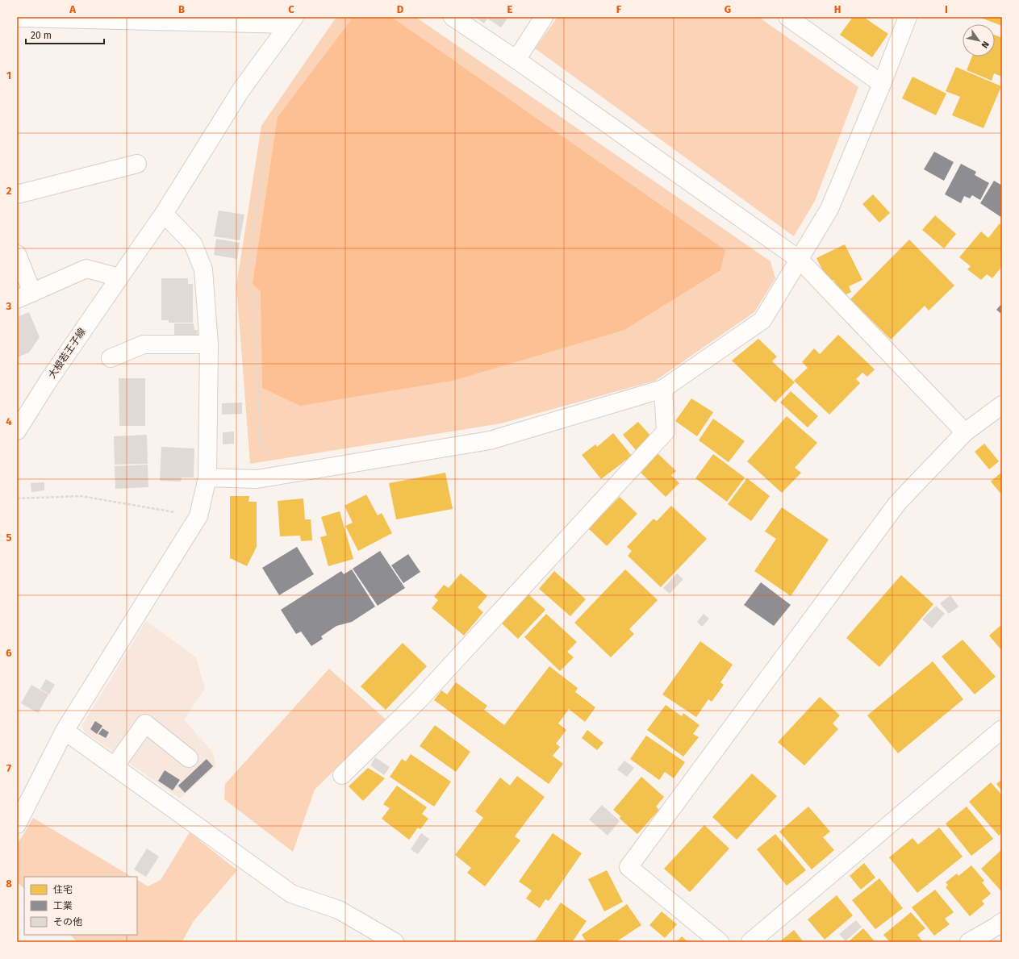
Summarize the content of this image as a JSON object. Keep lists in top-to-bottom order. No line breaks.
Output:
{"streets":{"street":["大根若王子線"]},"legend":["住宅","工業","その他"],"scale_bar":"20 m","north":"bottom right","grid":{"columns":["A","B","C","D","E","F","G","H","I"],"rows":["1","2","3","4","5","6","7","8"]}}
